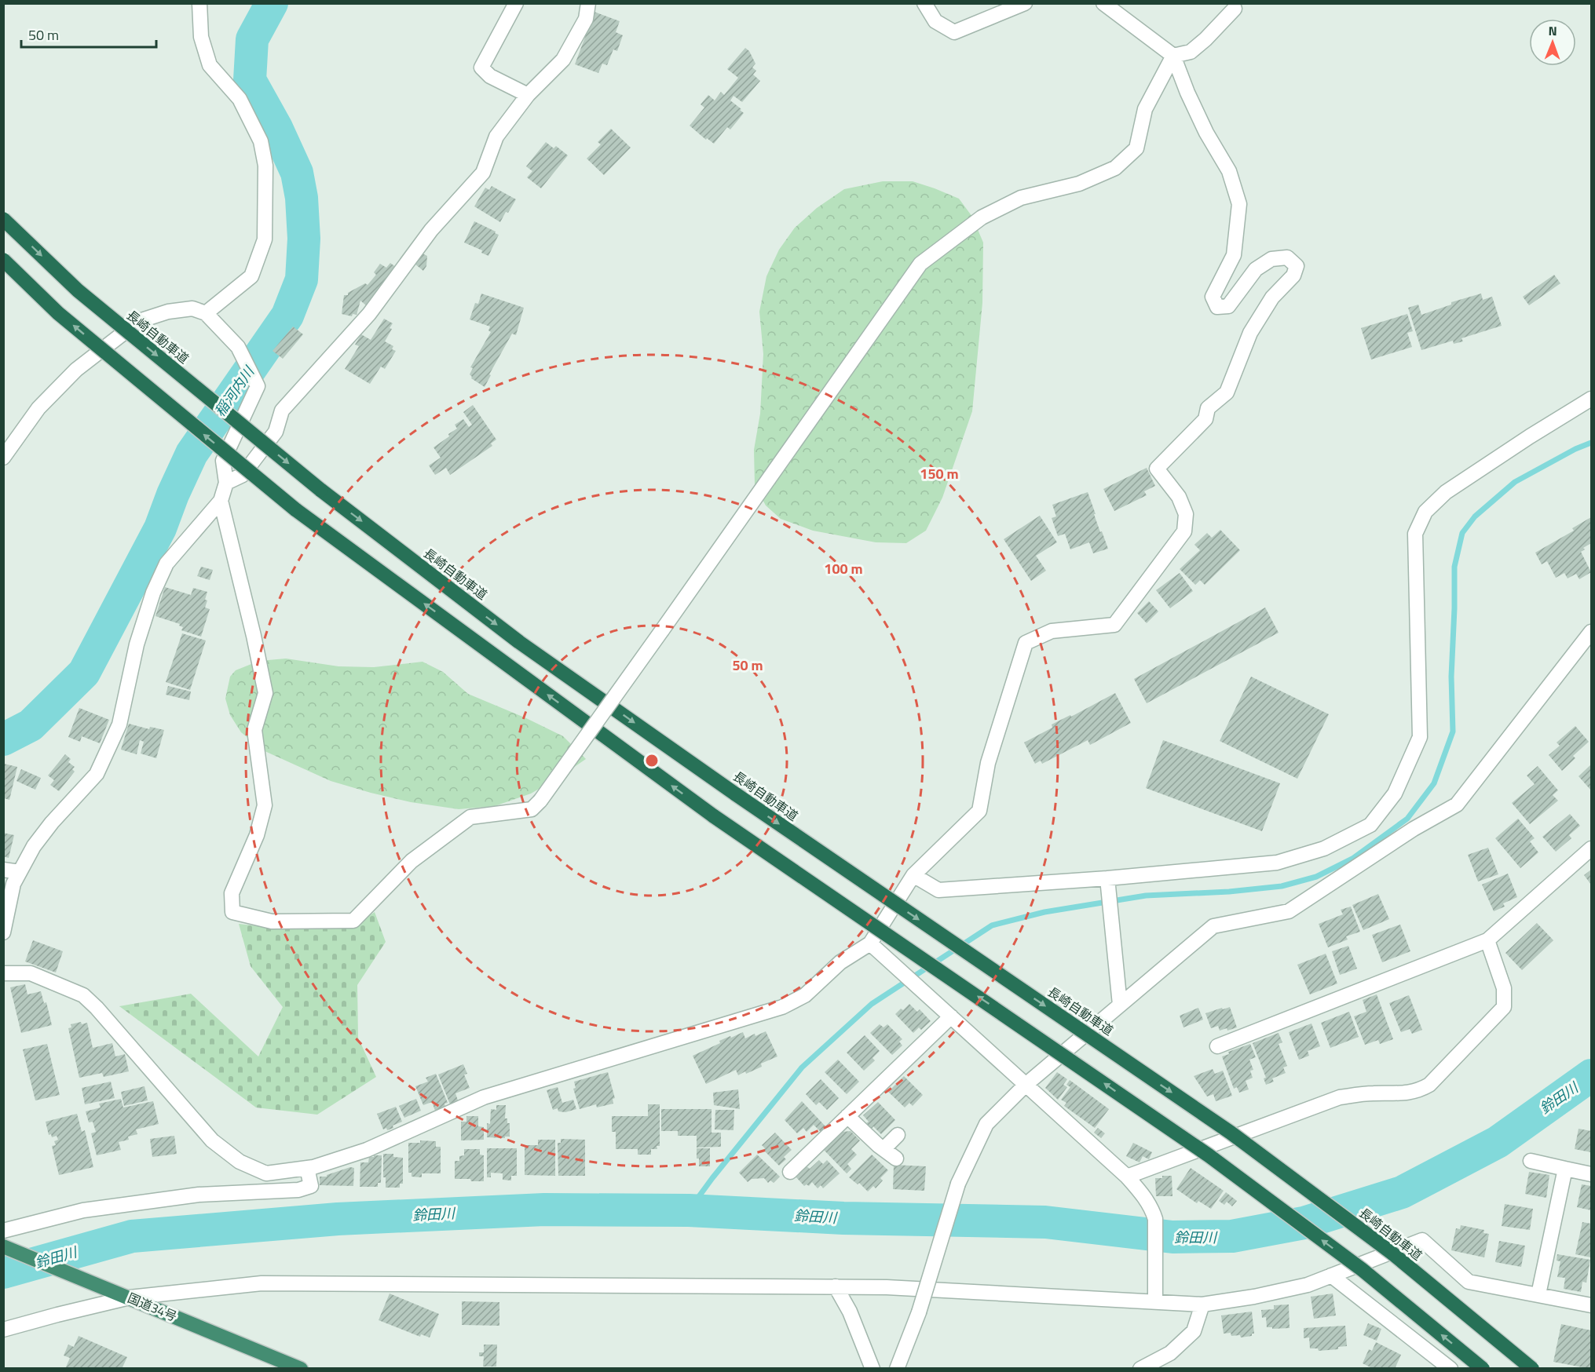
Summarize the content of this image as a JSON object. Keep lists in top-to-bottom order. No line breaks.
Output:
{"streets":{"highway":["長崎自動車道","国道34号"]},"water":["稲河内川","鈴田川"],"scale_bar":"50 m","north":"top","rings":["150 m","100 m","50 m"]}
